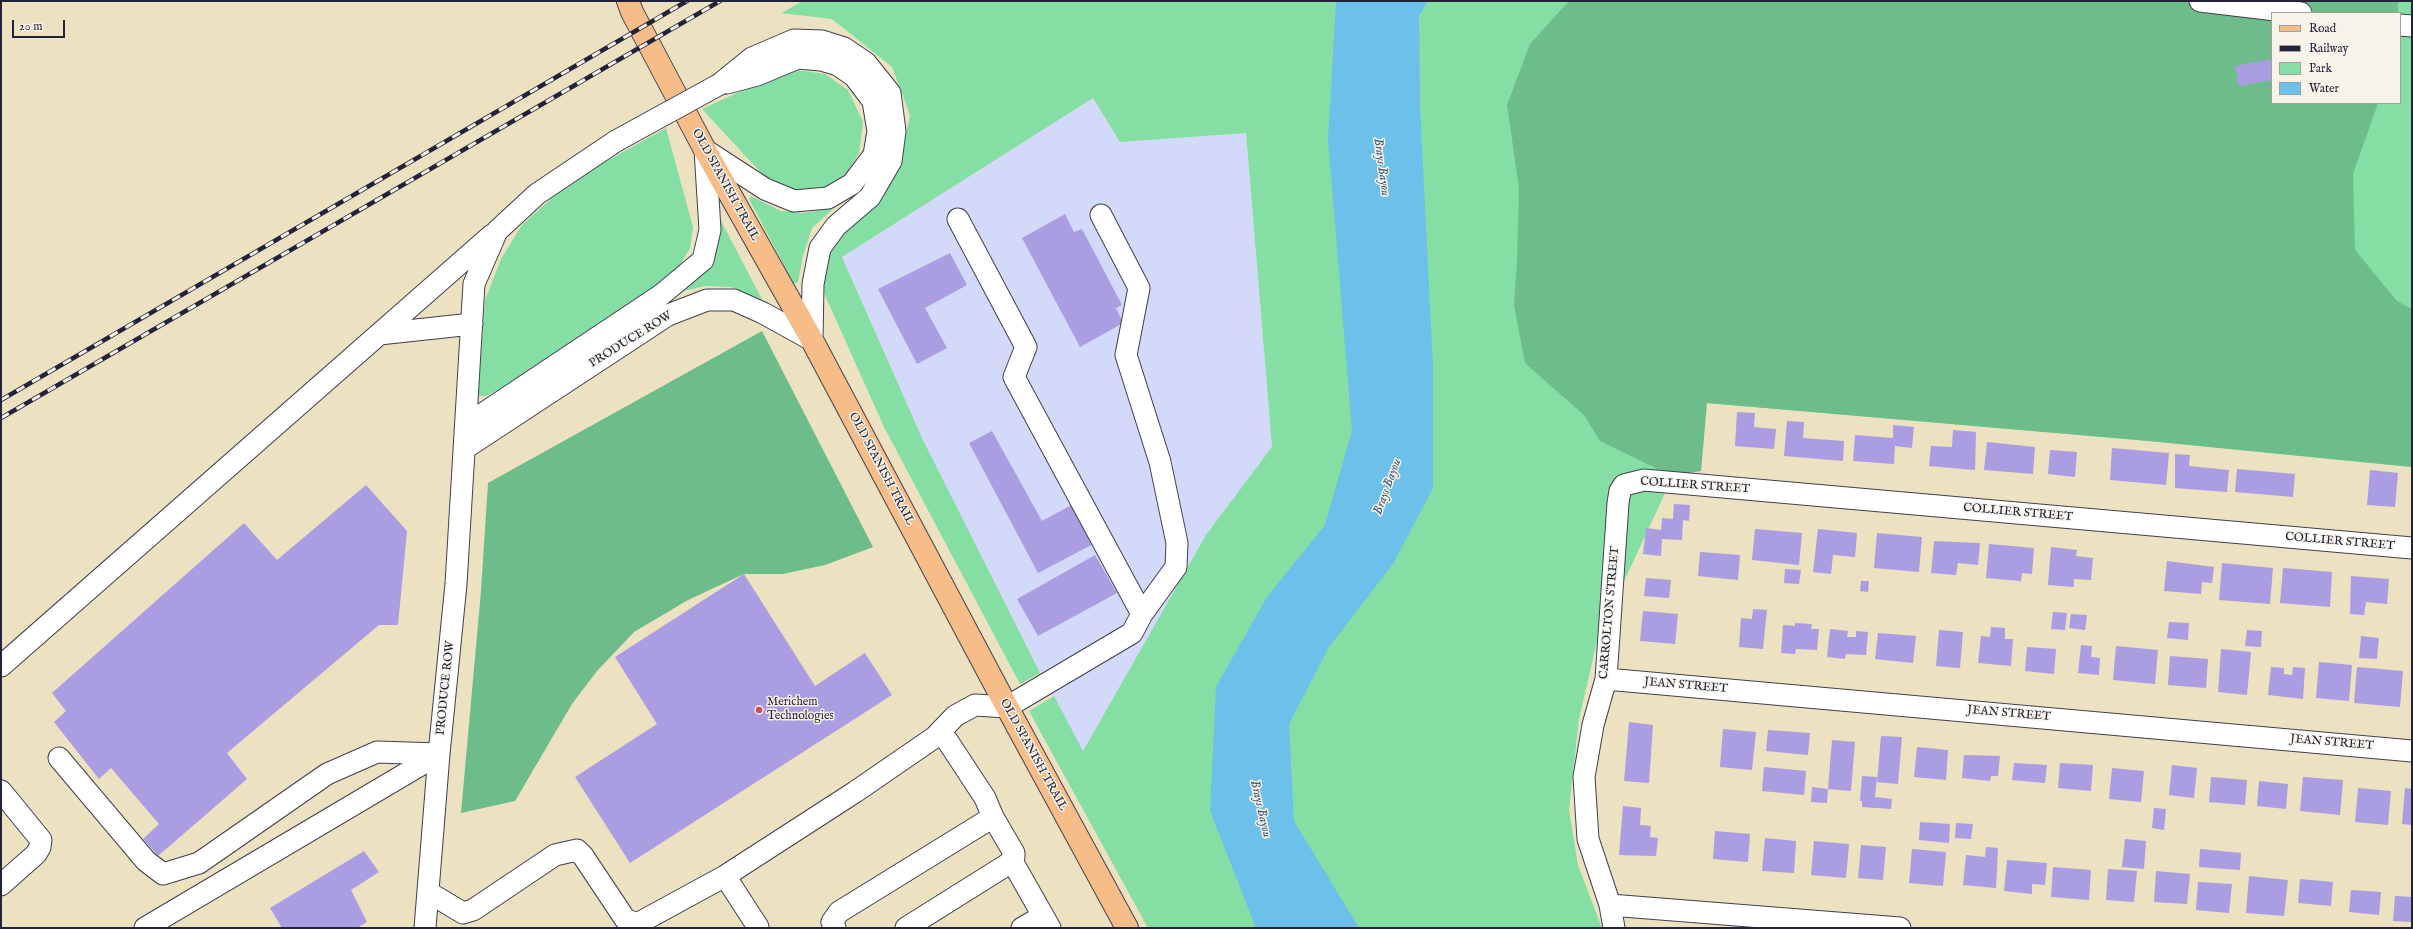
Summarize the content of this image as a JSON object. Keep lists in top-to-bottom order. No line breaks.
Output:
{"streets":{"main road":["OLD SPANISH TRAIL"],"street":["PRODUCE ROW","COLLIER STREET","CARROLTON STREET","JEAN STREET"]},"crossings":[["OLD SPANISH TRAIL","PRODUCE ROW"],["COLLIER STREET","CARROLTON STREET"],["CARROLTON STREET","JEAN STREET"]],"water":["Brays Bayou"],"places":["Merichem Technologies"],"legend":["Road","Railway","Park","Water"],"scale_bar":"20 m"}
